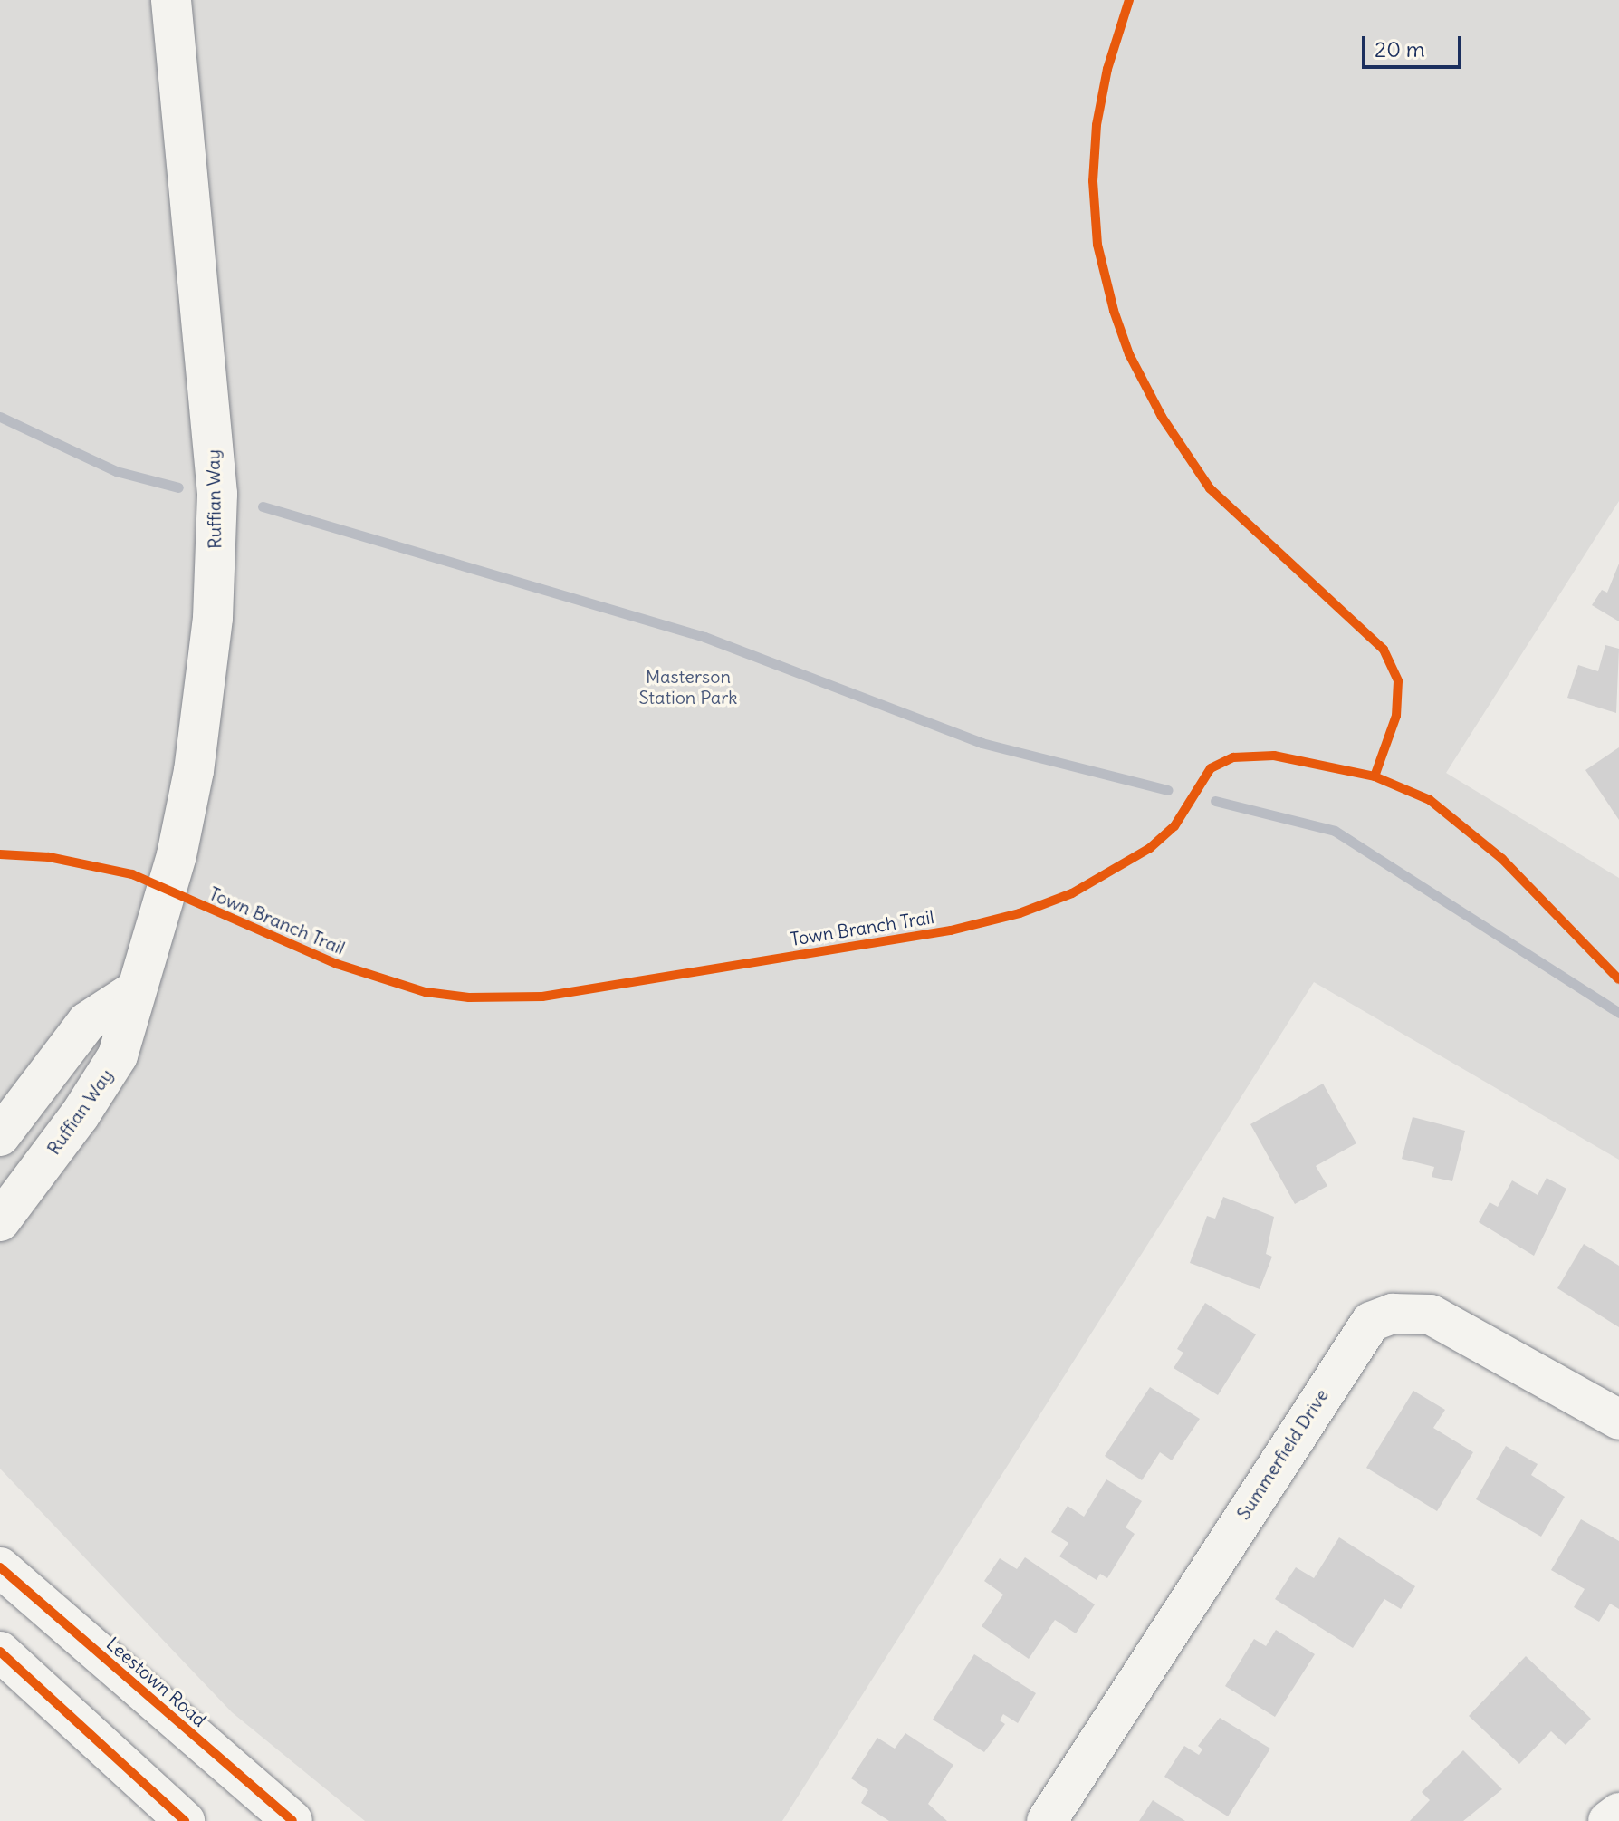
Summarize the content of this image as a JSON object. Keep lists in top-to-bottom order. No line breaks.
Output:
{"streets":{"street":["Ruffian Way","Summerfield Drive","Leestown Road"],"cycle path":["Town Branch Trail"]},"parks":["Masterson Station Park"],"scale_bar":"20 m"}
